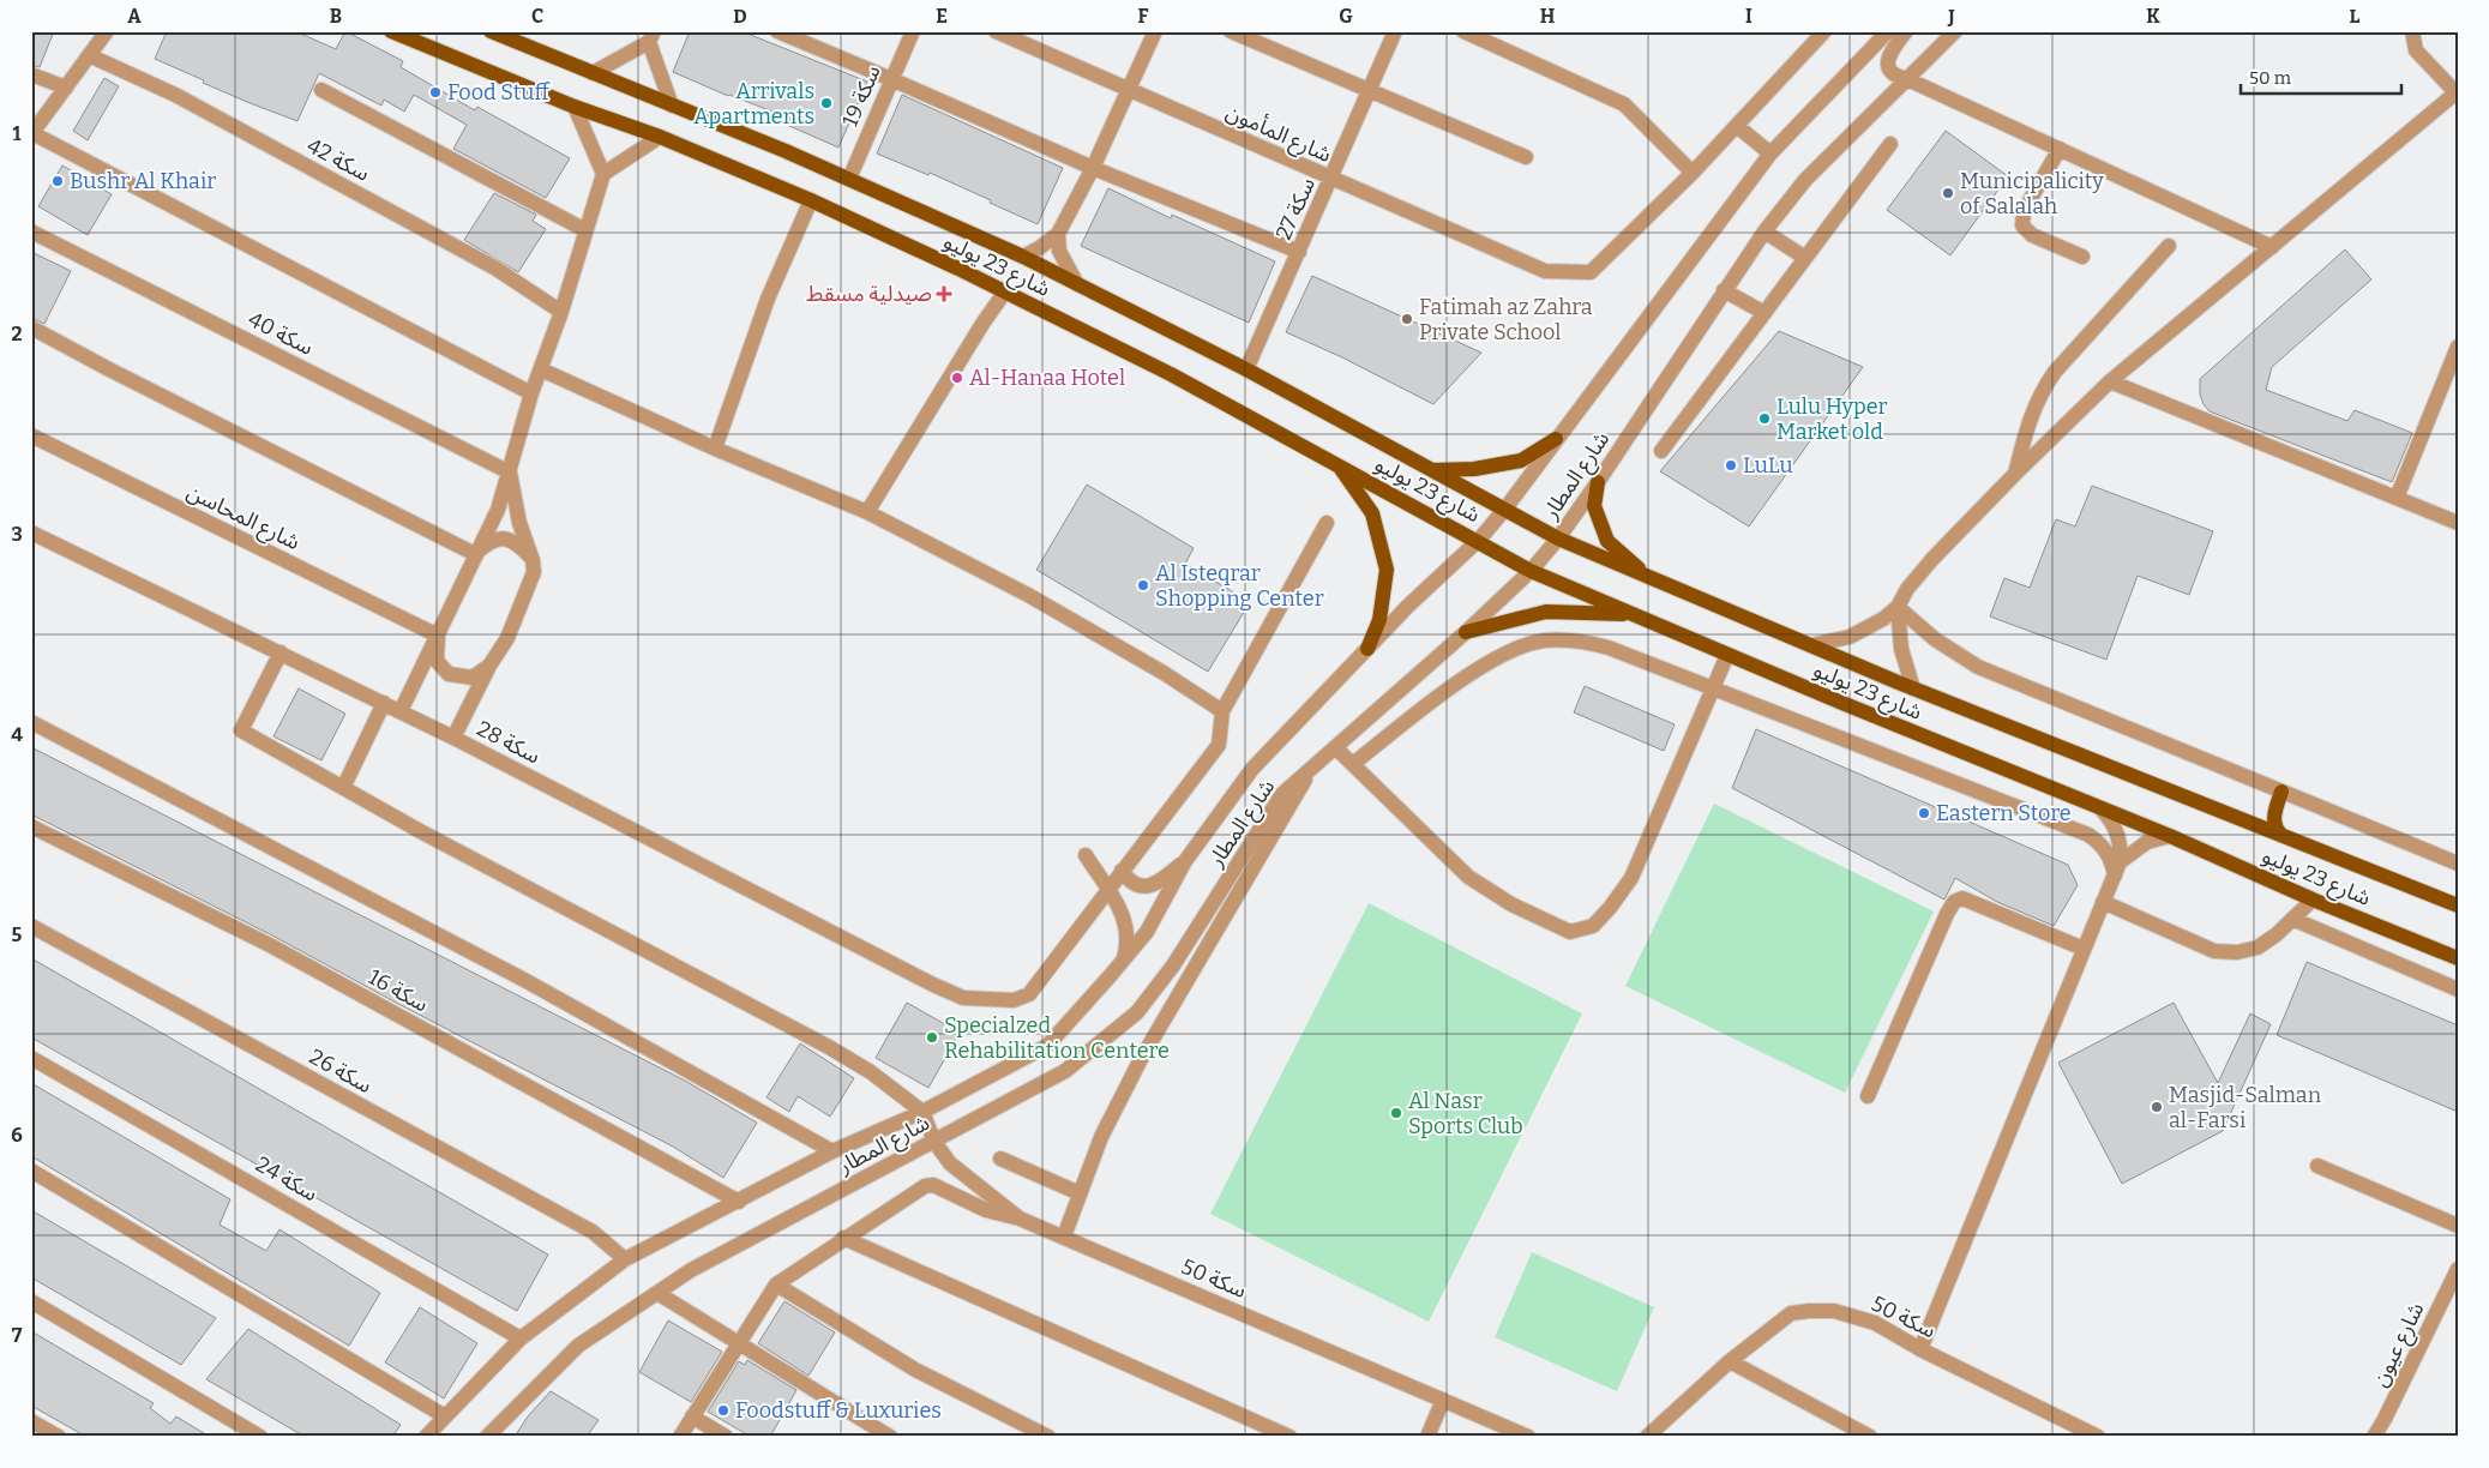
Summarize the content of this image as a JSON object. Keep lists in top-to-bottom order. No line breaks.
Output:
{"streets":{"main road":["شارع 23 يوليو"],"street":["سكة 19","شارع المأمون","سكة 42","سكة 27","سكة 40","شارع المطار","شارع المحاسن","سكة 28","سكة 16","سكة 26","سكة 24","سكة 50","شارع عيون"]},"crossings":[["سكة 19","شارع 23 يوليو"],["شارع المأمون","سكة 27"],["سكة 27","شارع 23 يوليو"],["شارع 23 يوليو","شارع المطار"],["شارع المطار","سكة 16"],["شارع المطار","سكة 26"],["شارع المطار","سكة 24"],["شارع المطار","سكة 50"]],"places":{"other":["Food Stuff","Arrivals Apartments","Bushr Al Khair","Municipalicity of Salalah","Fatimah az Zahra Private School","Al-Hanaa Hotel","Lulu Hyper Market old","LuLu","Al Isteqrar Shopping Center","Eastern Store","Specialzed Rehabilitation Centere","Masjid-Salman al-Farsi","Al Nasr Sports Club","Foodstuff & Luxuries"],"health":["صيدلية مسقط"]},"scale_bar":"50 m","grid":{"columns":["A","B","C","D","E","F","G","H","I","J","K","L"],"rows":["1","2","3","4","5","6","7"]}}
